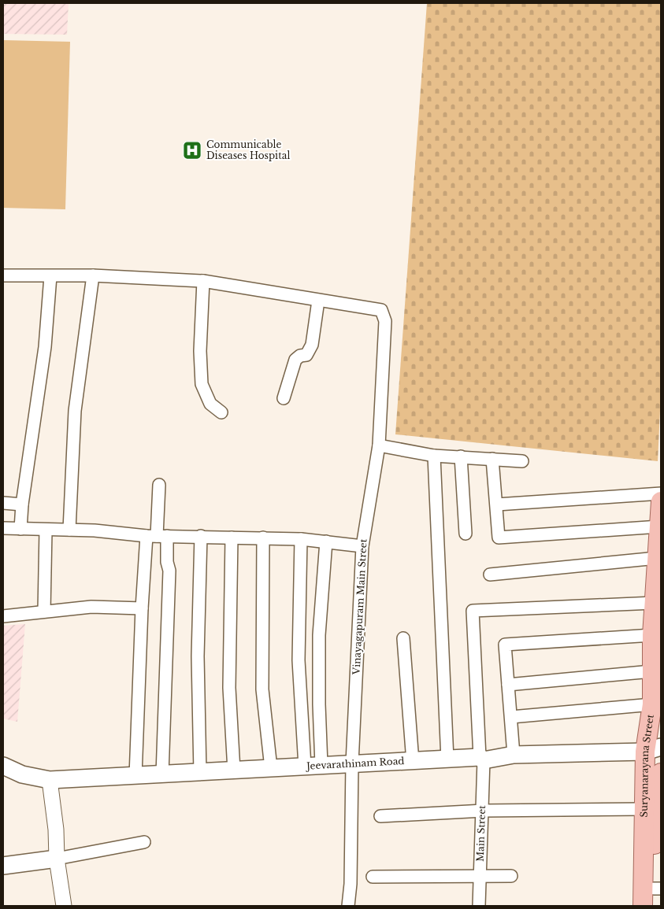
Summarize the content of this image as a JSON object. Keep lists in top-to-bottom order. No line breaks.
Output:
{"streets":{"main road":["Jeevarathinam Road","Suryanarayana Street"],"street":["Vinayagapuram Main Street","Main Street"]},"crossings":[["Vinayagapuram Main Street","Jeevarathinam Road"],["Jeevarathinam Road","Suryanarayana Street"],["Jeevarathinam Road","Main Street"],["Suryanarayana Street","Main Street"]],"places":{"hospital":["Communicable Diseases Hospital"]}}
